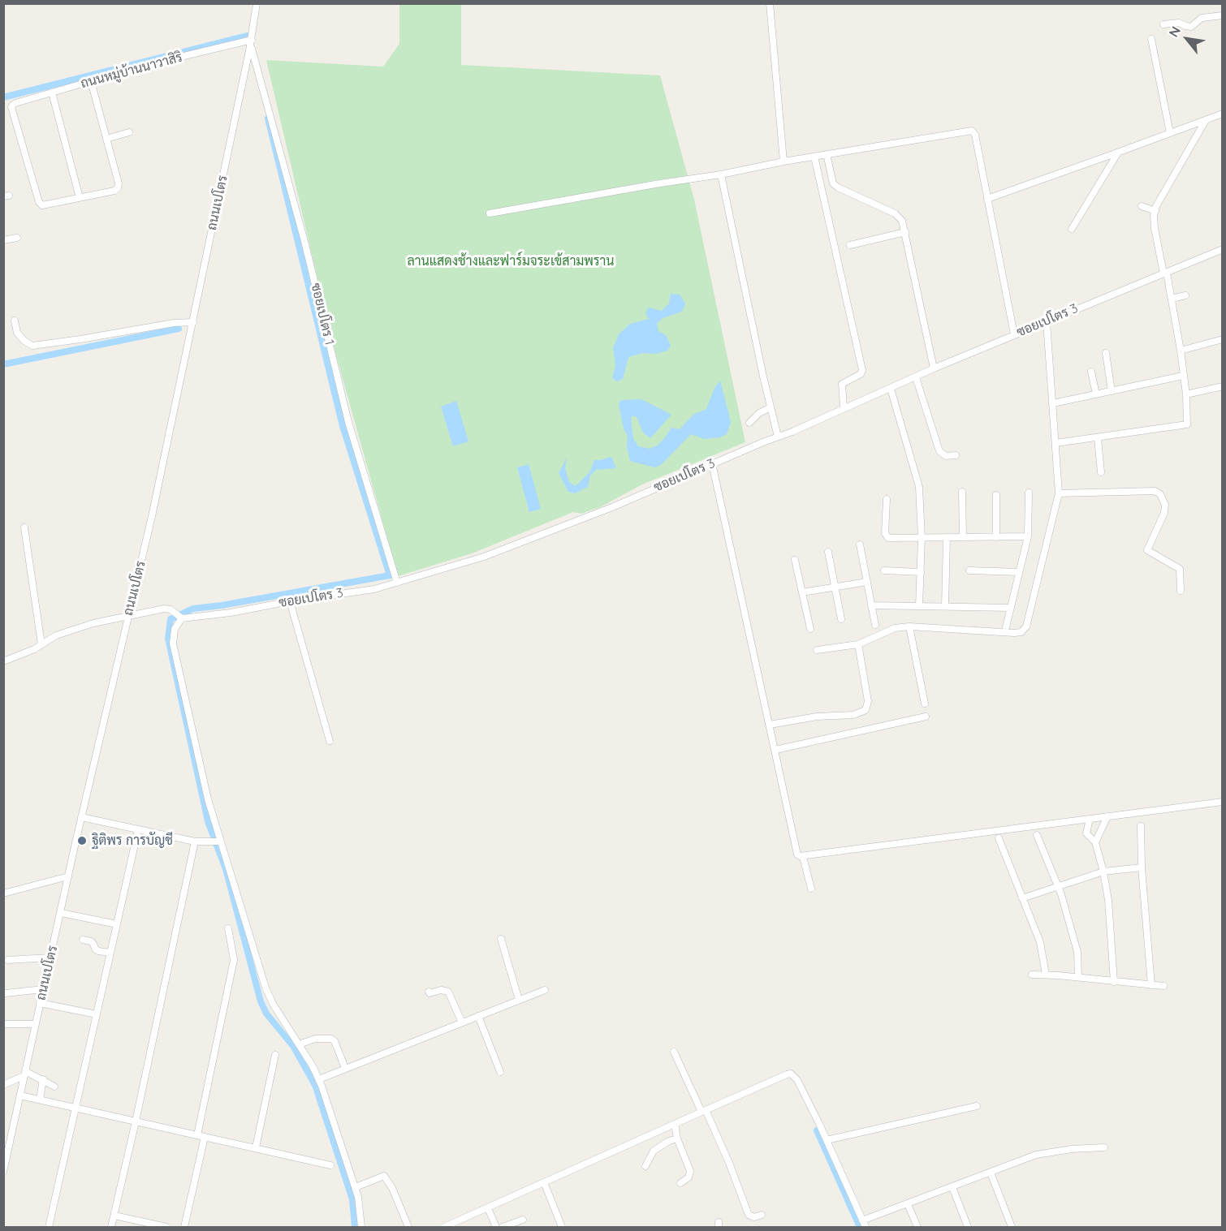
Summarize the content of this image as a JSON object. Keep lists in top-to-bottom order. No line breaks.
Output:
{"streets":{"street":["ถนนหมู่บ้านนาวาสิริ","ถนนเปโตร","ซอยเปโตร 1","ซอยเปโตร 3"]},"crossings":[["ถนนหมู่บ้านนาวาสิริ","ถนนเปโตร"],["ถนนหมู่บ้านนาวาสิริ","ซอยเปโตร 1"],["ถนนเปโตร","ซอยเปโตร 1"],["ซอยเปโตร 1","ซอยเปโตร 3"]],"parks":["ลานแสดงช้างและฟาร์มจระเข้สามพราน"],"places":["ฐิติพร การบัญชี"],"north":"top left"}
